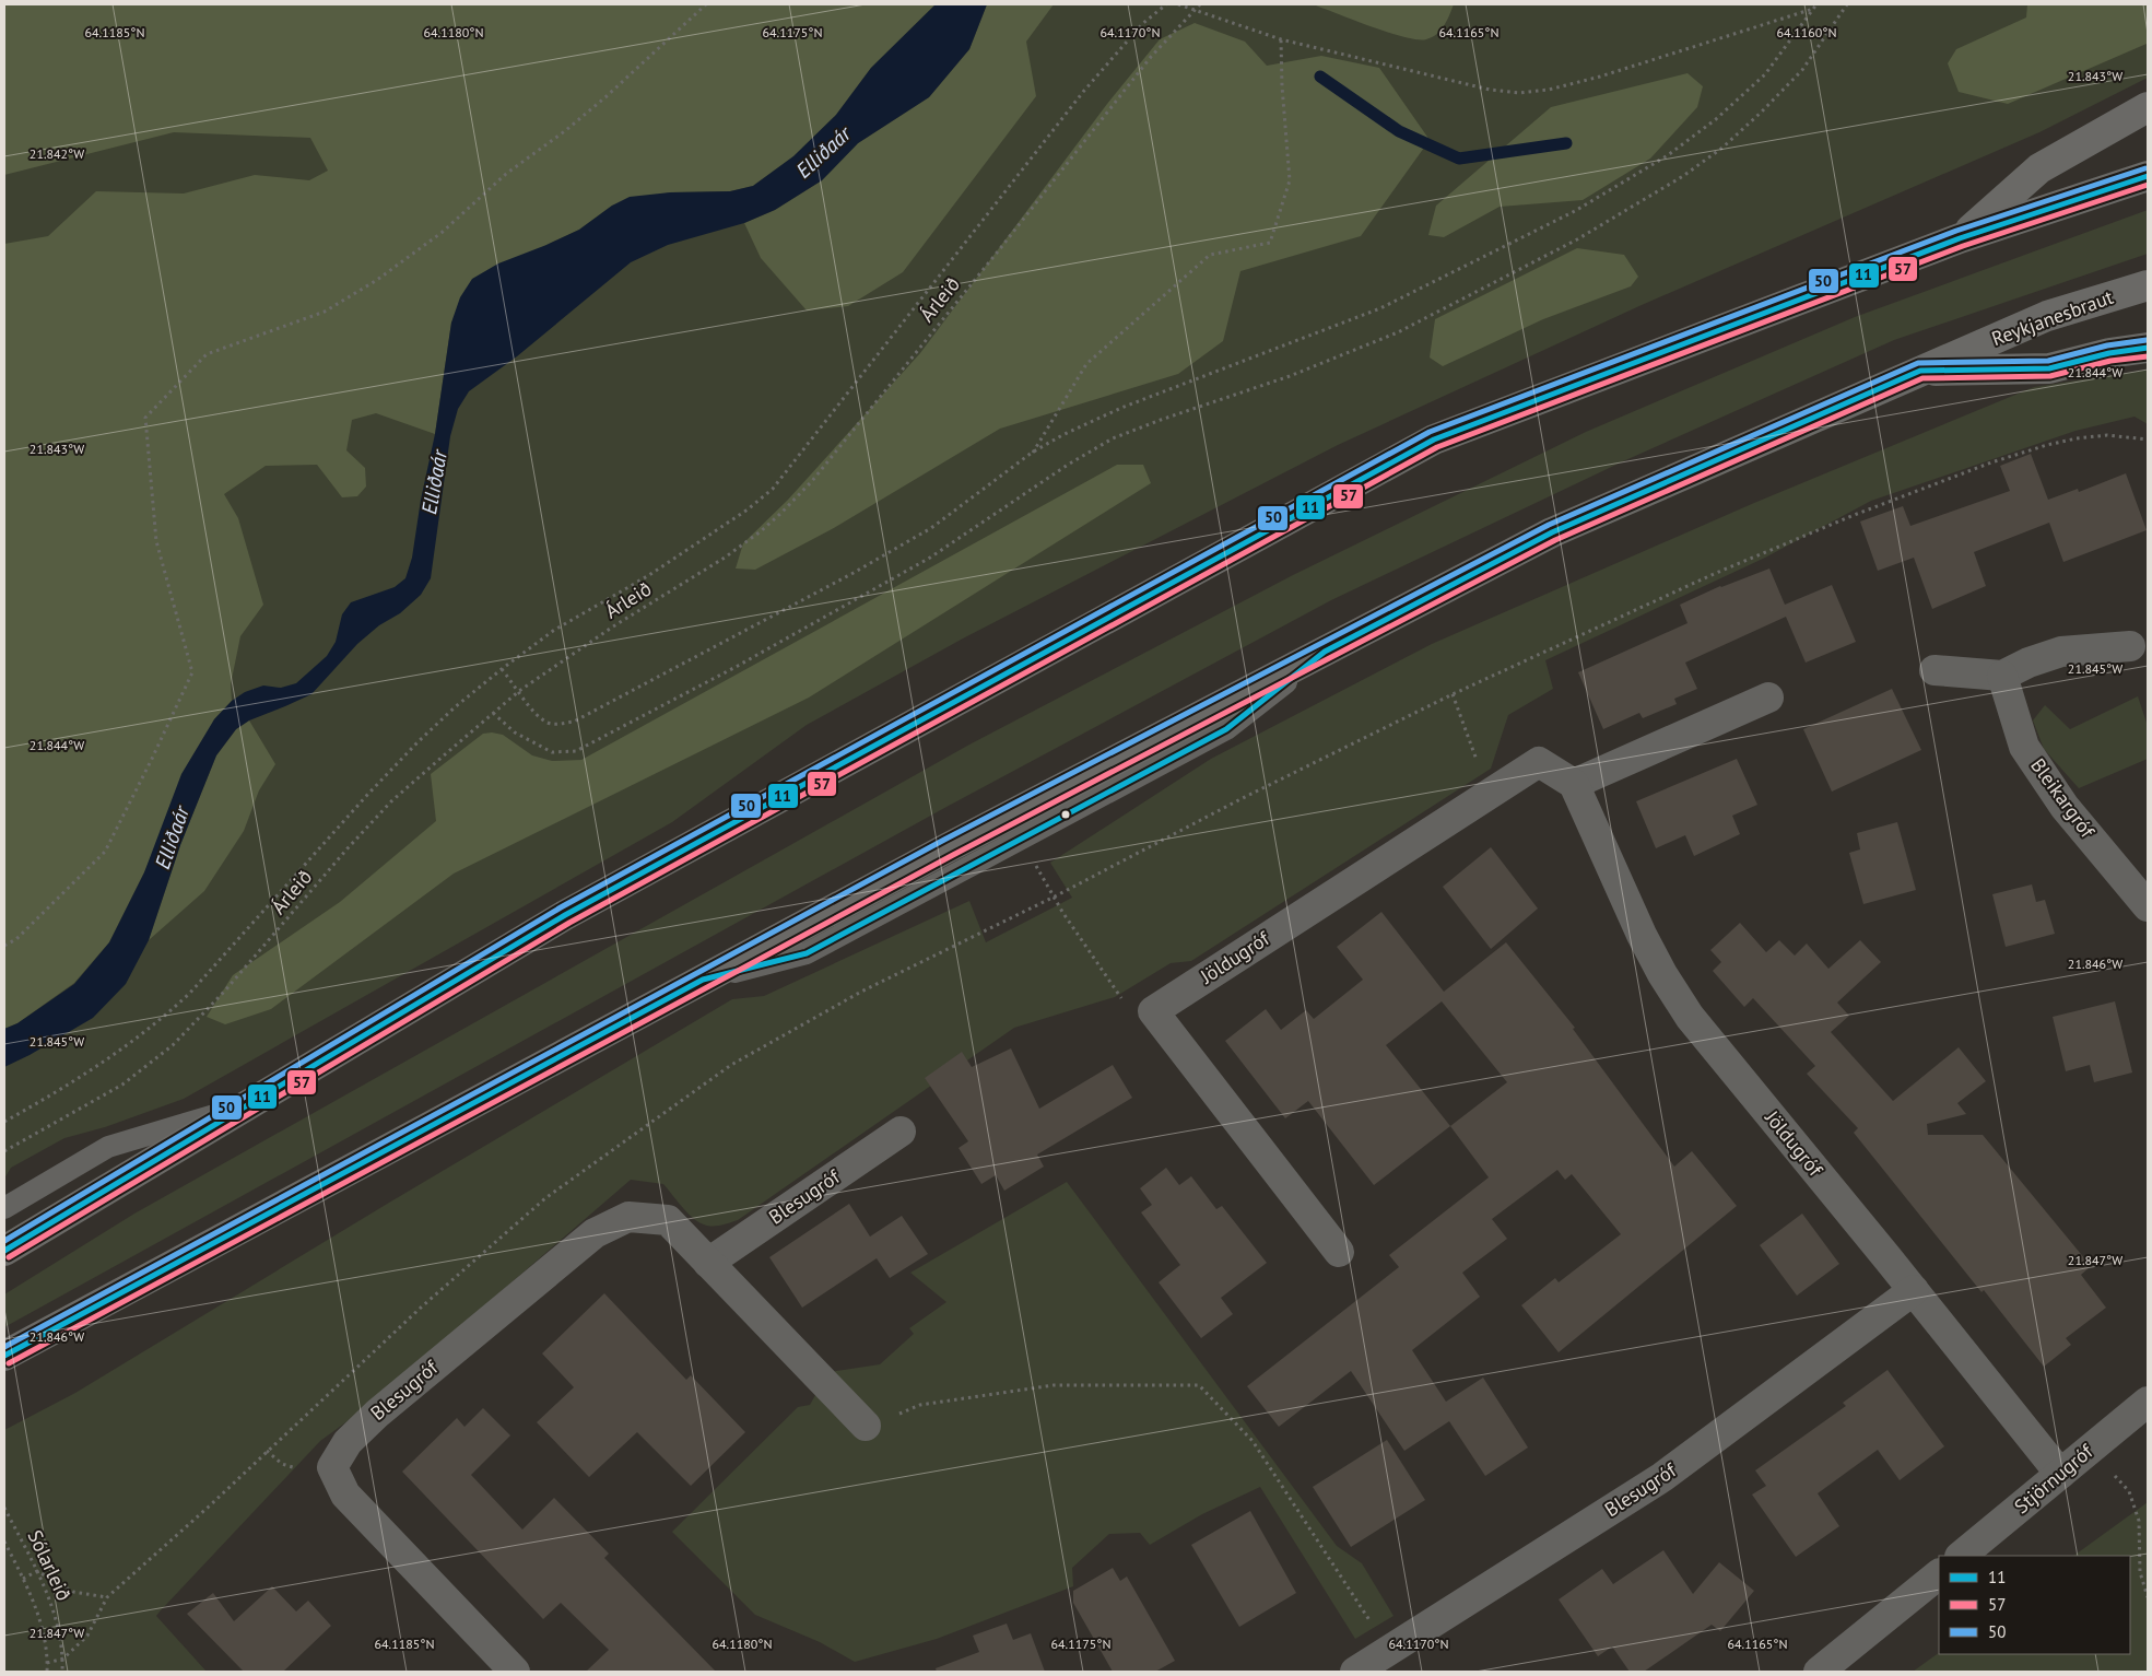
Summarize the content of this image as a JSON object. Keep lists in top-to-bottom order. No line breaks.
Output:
{"streets":{"highway":["Reykjanesbraut"],"street":["Bleikargróf","Jöldugróf","Blesugróf","Stjörnugróf"],"path":["Árleið","Sólarleið"]},"crossings":[["Jöldugróf","Blesugróf"],["Jöldugróf","Stjörnugróf"]],"water":["Elliðaár"],"lines":["transit line 50","transit line 11","transit line 57"],"legend":["11","57","50"],"coordinates":["64.1185°N","64.1180°N","64.1175°N","64.1170°N","64.1165°N","64.1160°N","21.843°W","21.842°W","21.844°W","21.845°W","21.846°W","21.847°W"]}
